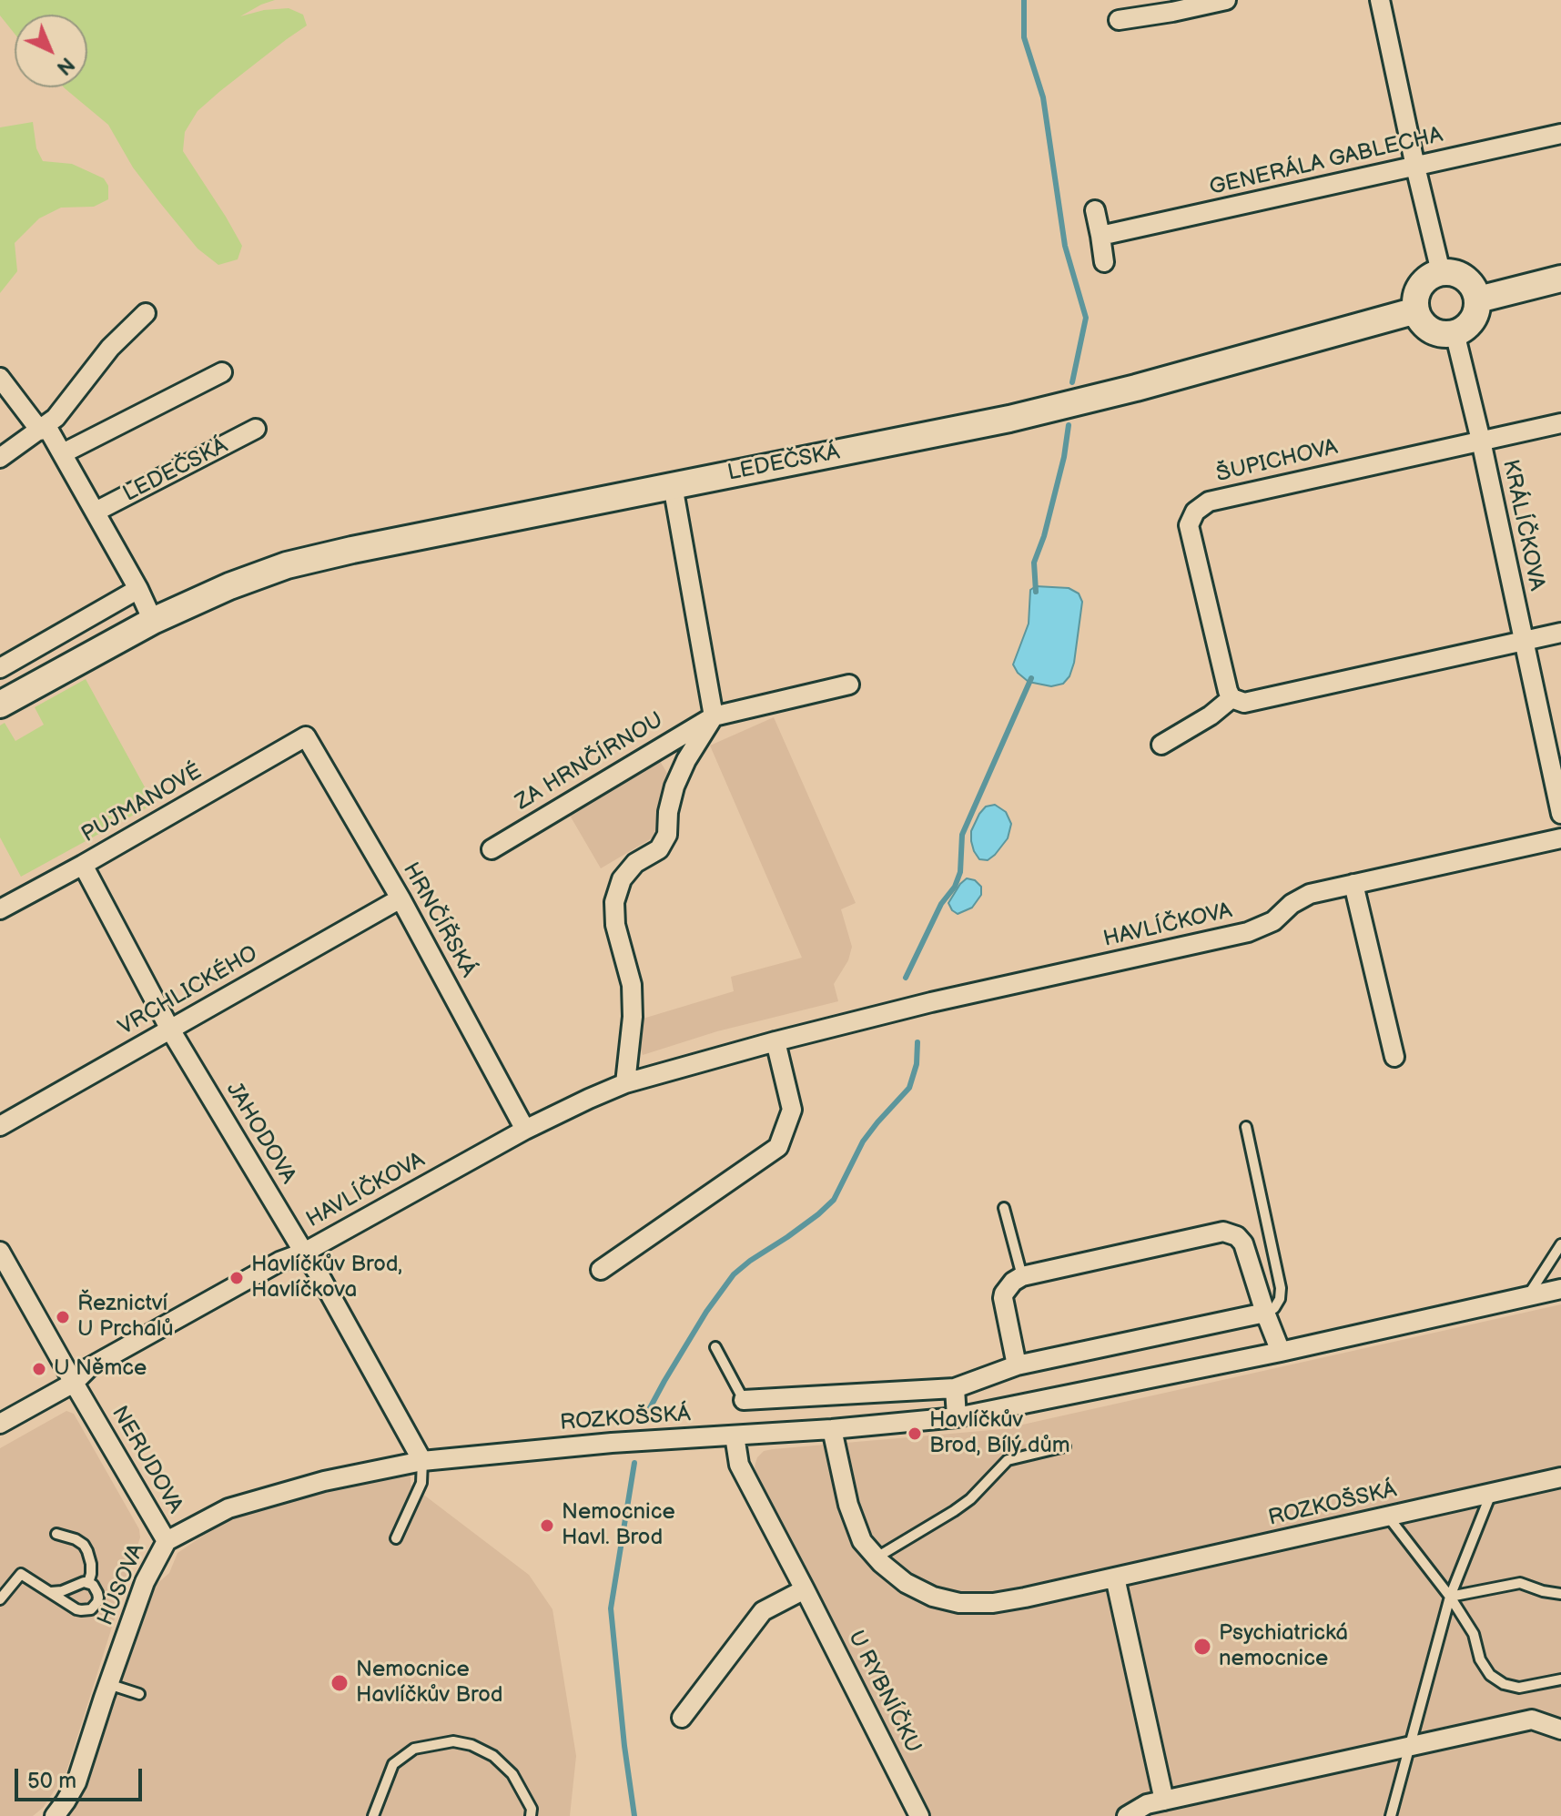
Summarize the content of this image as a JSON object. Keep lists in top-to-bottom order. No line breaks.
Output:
{"streets":{"main road":["LEDEČSKÁ"],"street":["GENERÁLA GABLECHA","ŠUPICHOVA","KRÁLÍČKOVA","ZA HRNČÍRNOU","PUJMANOVÉ","HRNČÍŘSKÁ","HAVLÍČKOVA","VRCHLICKÉHO","JAHODOVA","ROZKOŠSKÁ","NERUDOVA","HUSOVA","U RYBNÍČKU"]},"crossings":[["ŠUPICHOVA","KRÁLÍČKOVA"],["LEDEČSKÁ","KRÁLÍČKOVA"],["PUJMANOVÉ","HRNČÍŘSKÁ"],["PUJMANOVÉ","JAHODOVA"],["HRNČÍŘSKÁ","HAVLÍČKOVA"],["HRNČÍŘSKÁ","VRCHLICKÉHO"],["HAVLÍČKOVA","JAHODOVA"],["HAVLÍČKOVA","NERUDOVA"],["VRCHLICKÉHO","JAHODOVA"],["JAHODOVA","ROZKOŠSKÁ"],["JAHODOVA","HUSOVA"],["ROZKOŠSKÁ","HUSOVA"],["ROZKOŠSKÁ","U RYBNÍČKU"],["NERUDOVA","HUSOVA"]],"places":["Havlíčkův Brod, Havlíčkova","Řeznictví U Prchalů","U Němce","Havlíčkův Brod, Bílý dům","Nemocnice Havl. Brod","Psychiatrická nemocnice","Nemocnice Havlíčkův Brod"],"scale_bar":"50 m","north":"bottom right"}
